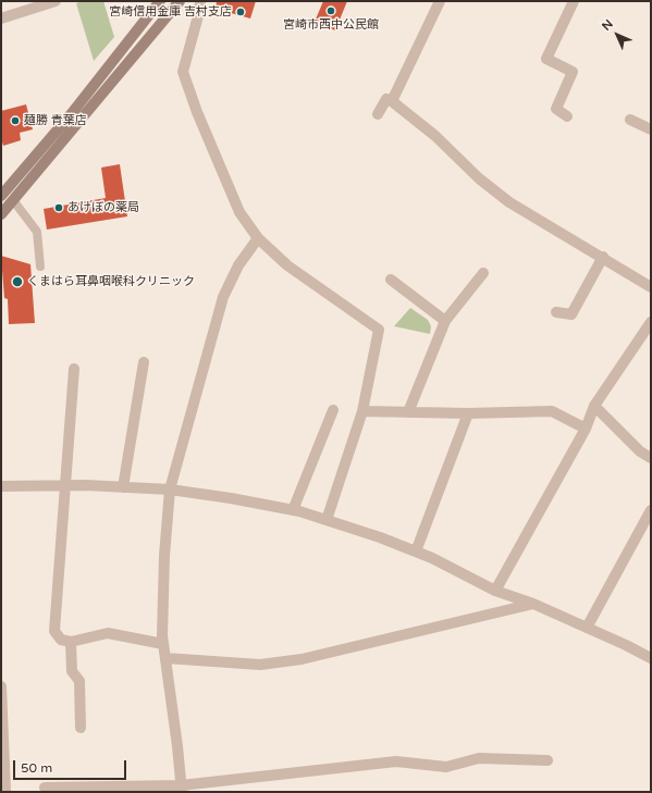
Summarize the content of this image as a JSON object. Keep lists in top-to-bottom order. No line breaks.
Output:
{"places":["宮崎市西中公民館","宮崎信用金庫 吉村支店","麺勝 青葉店","あけぼの薬局","くまはら耳鼻咽喉科クリニック"],"scale_bar":"50 m","north":"top left"}
